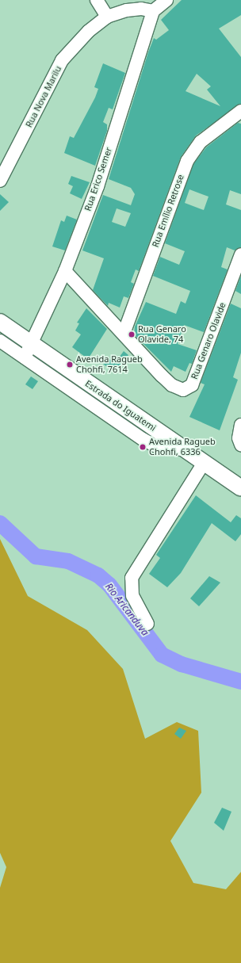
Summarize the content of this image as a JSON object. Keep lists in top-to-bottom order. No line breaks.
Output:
{"streets":{"main road":["Estrada do Iguatemi"],"street":["Rua Nova Marilu","Rua Erico Semer","Rua Emílio Retrose","Rua Genaro Olavide"]},"crossings":[["Rua Nova Marilu","Rua Erico Semer"],["Rua Erico Semer","Rua Genaro Olavide"],["Rua Erico Semer","Estrada do Iguatemi"],["Rua Emílio Retrose","Rua Genaro Olavide"]],"water":["Rio Aricanduva"],"places":["Rua Genaro Olavide, 74","Avenida Ragueb Chohfi, 7614","Avenida Ragueb Chohfi, 6336"]}
